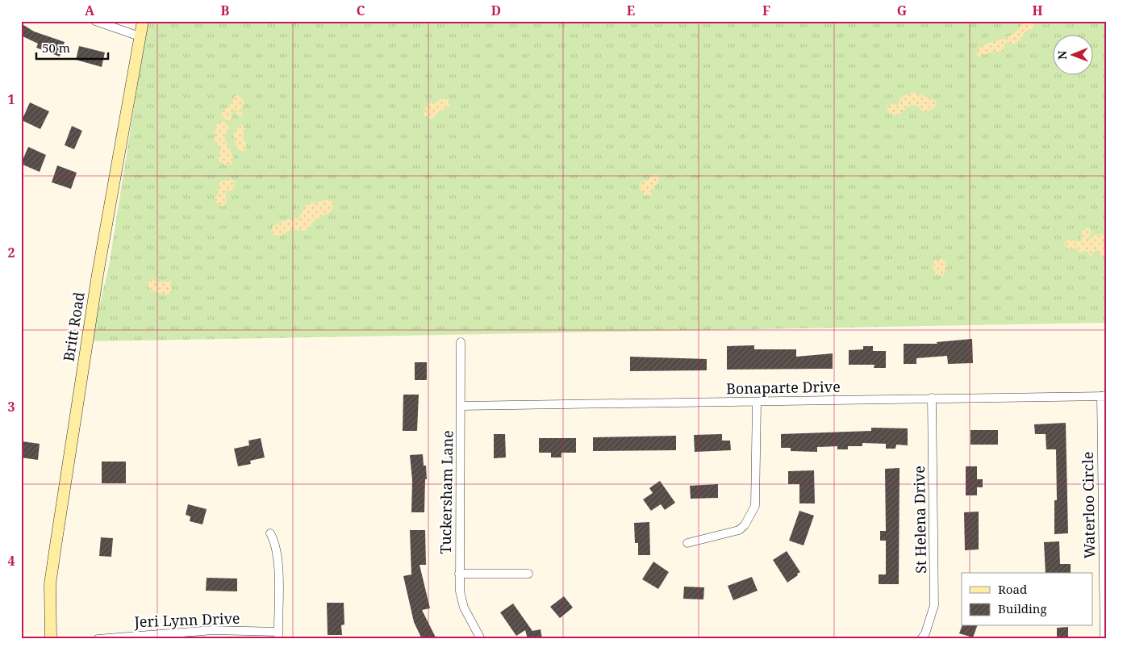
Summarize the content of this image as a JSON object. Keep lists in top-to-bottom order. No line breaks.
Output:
{"streets":{"street":["Britt Road","Bonaparte Drive","Tuckersham Lane","Waterloo Circle","St Helena Drive","Jeri Lynn Drive"]},"crossings":[["Bonaparte Drive","Tuckersham Lane"],["Bonaparte Drive","Waterloo Circle"],["Bonaparte Drive","St Helena Drive"]],"legend":["Road","Building"],"scale_bar":"50 m","north":"left","grid":{"columns":["A","B","C","D","E","F","G","H"],"rows":["1","2","3","4"]}}
